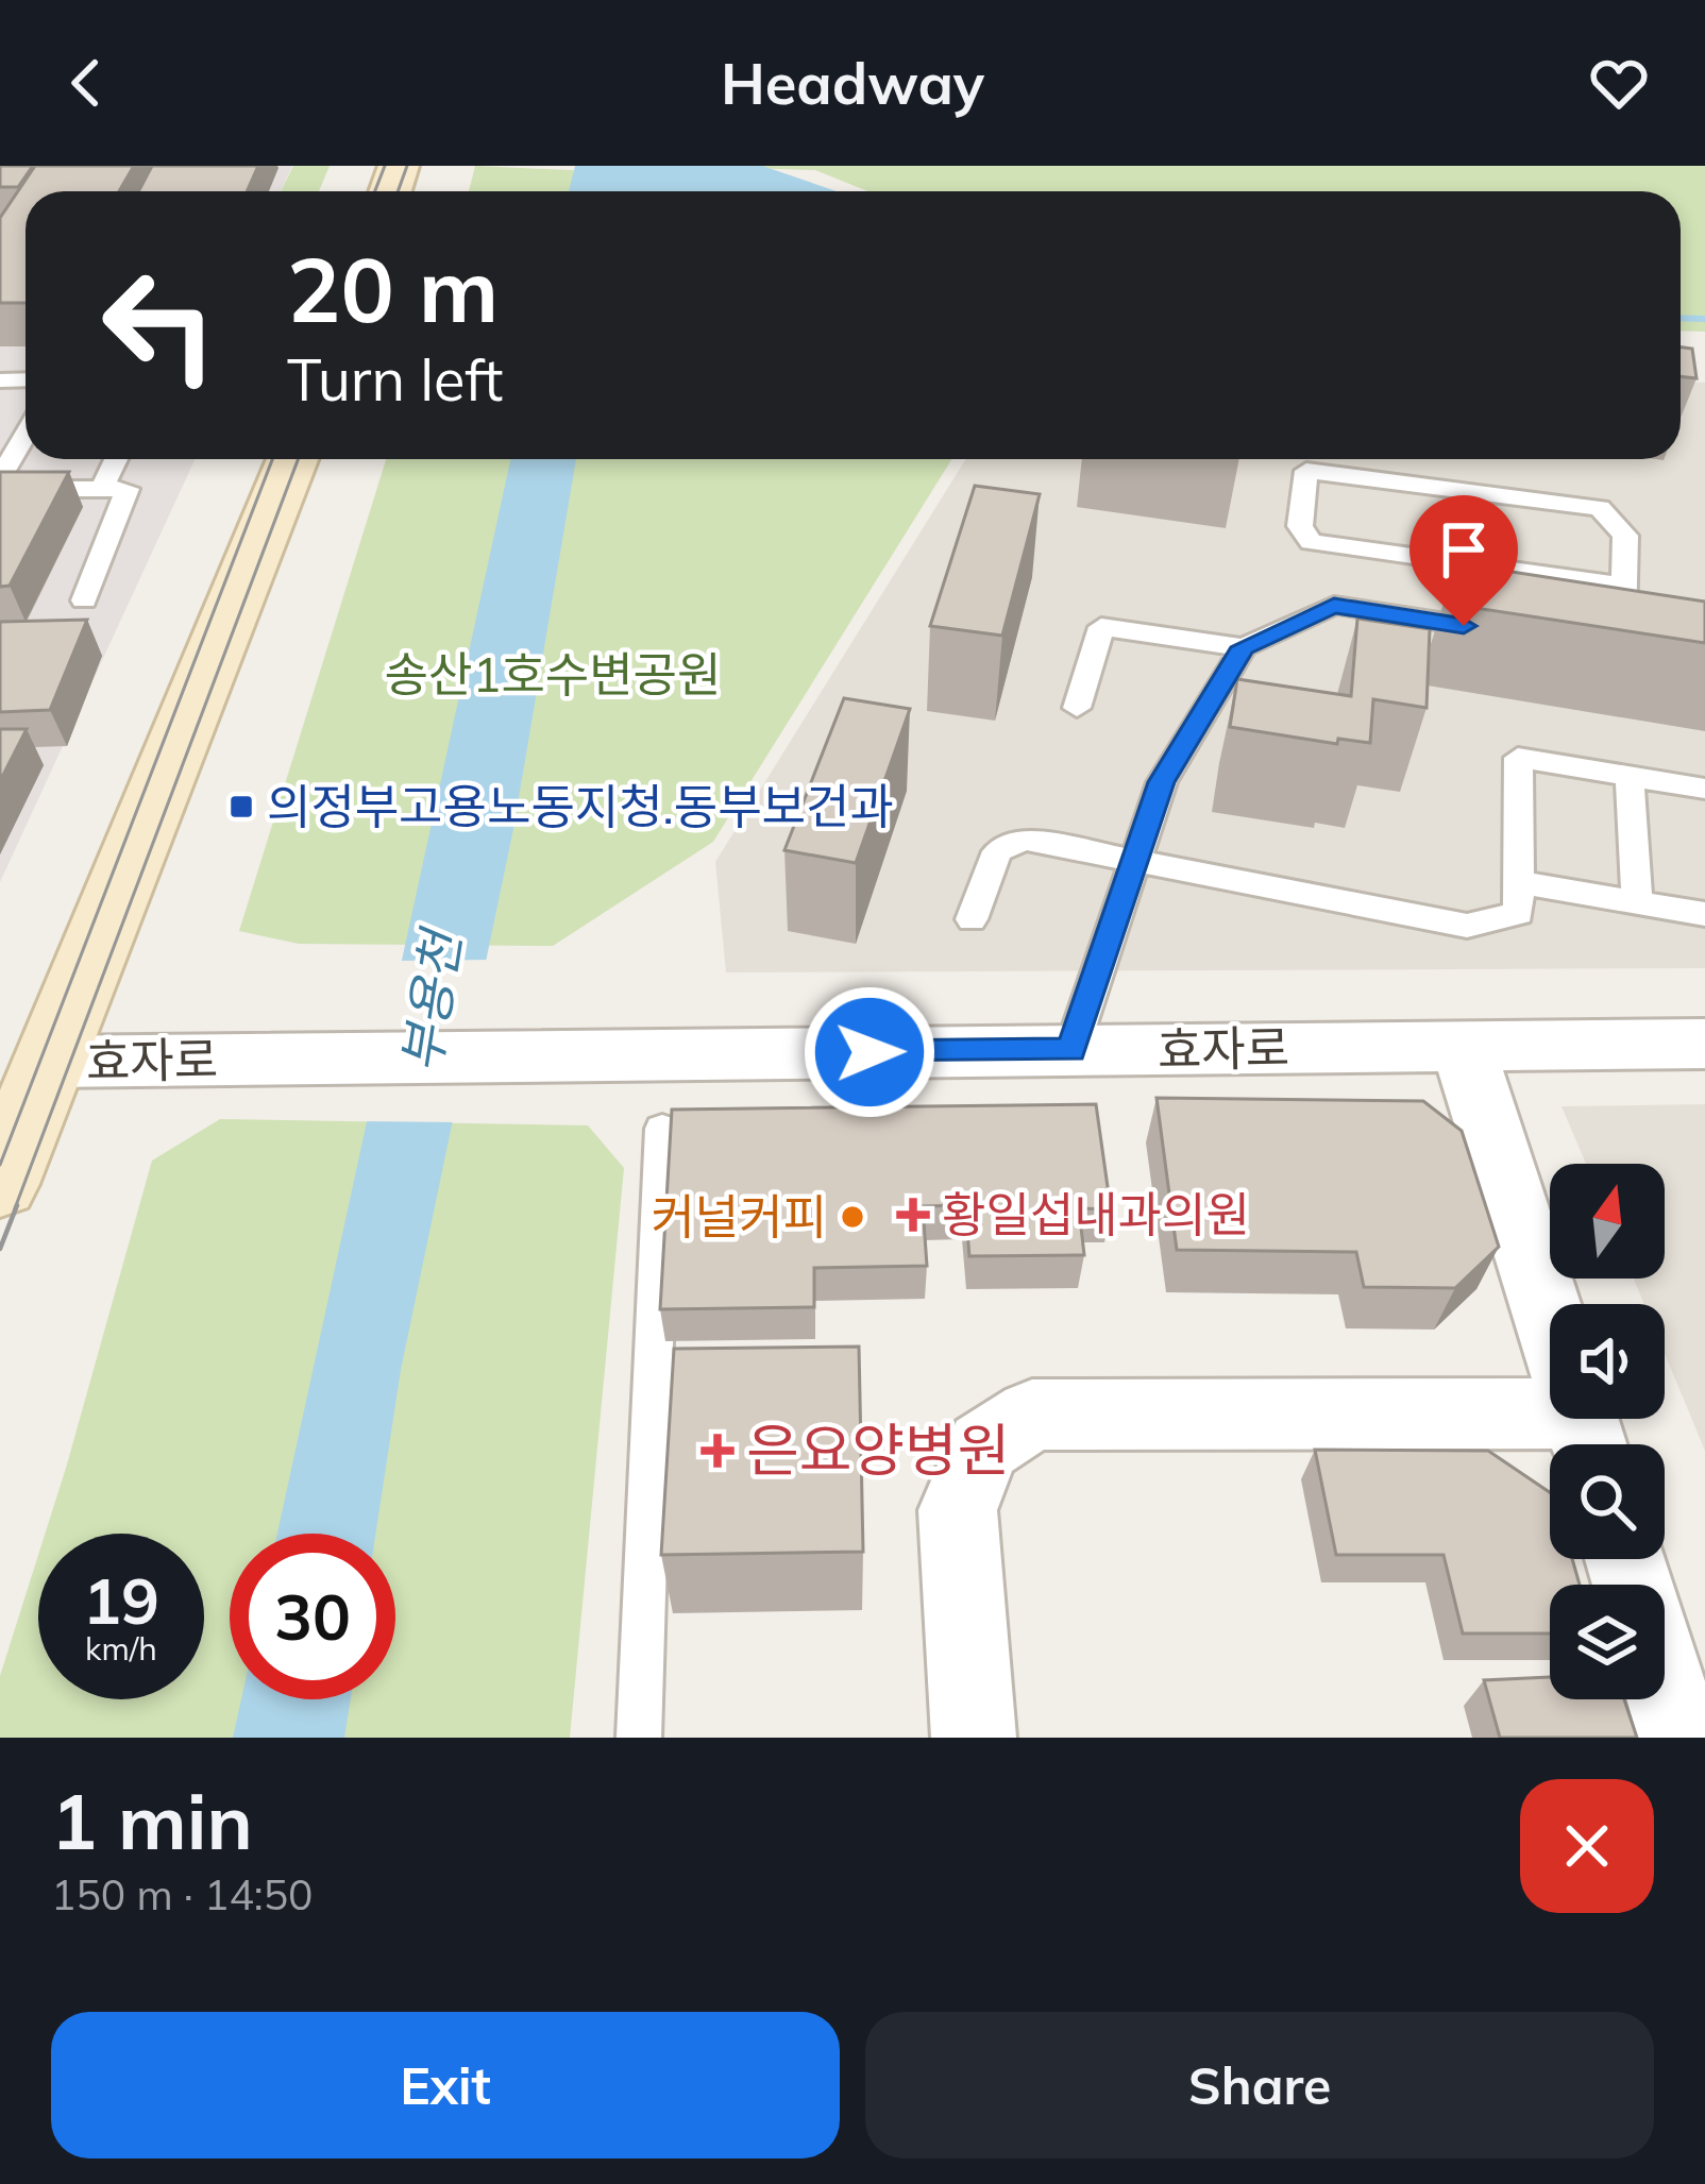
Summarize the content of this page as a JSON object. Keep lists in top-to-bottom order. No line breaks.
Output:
{"streets":{"street":["효자로"]},"water":["부용천"],"parks":["송산1호수변공원"],"places":{"transit":["의정부고용노동지청.동부보건과"],"health":["황일섭내과의원","은요양병원"],"other":["커널커피"]},"north":"top","page":{"header":"Headway","turn":["20 m","Turn left"],"speed":"19 km/h","limit":"30","heading":["1 min","150 m · 14:50"],"buttons":["Exit","Share"]}}
